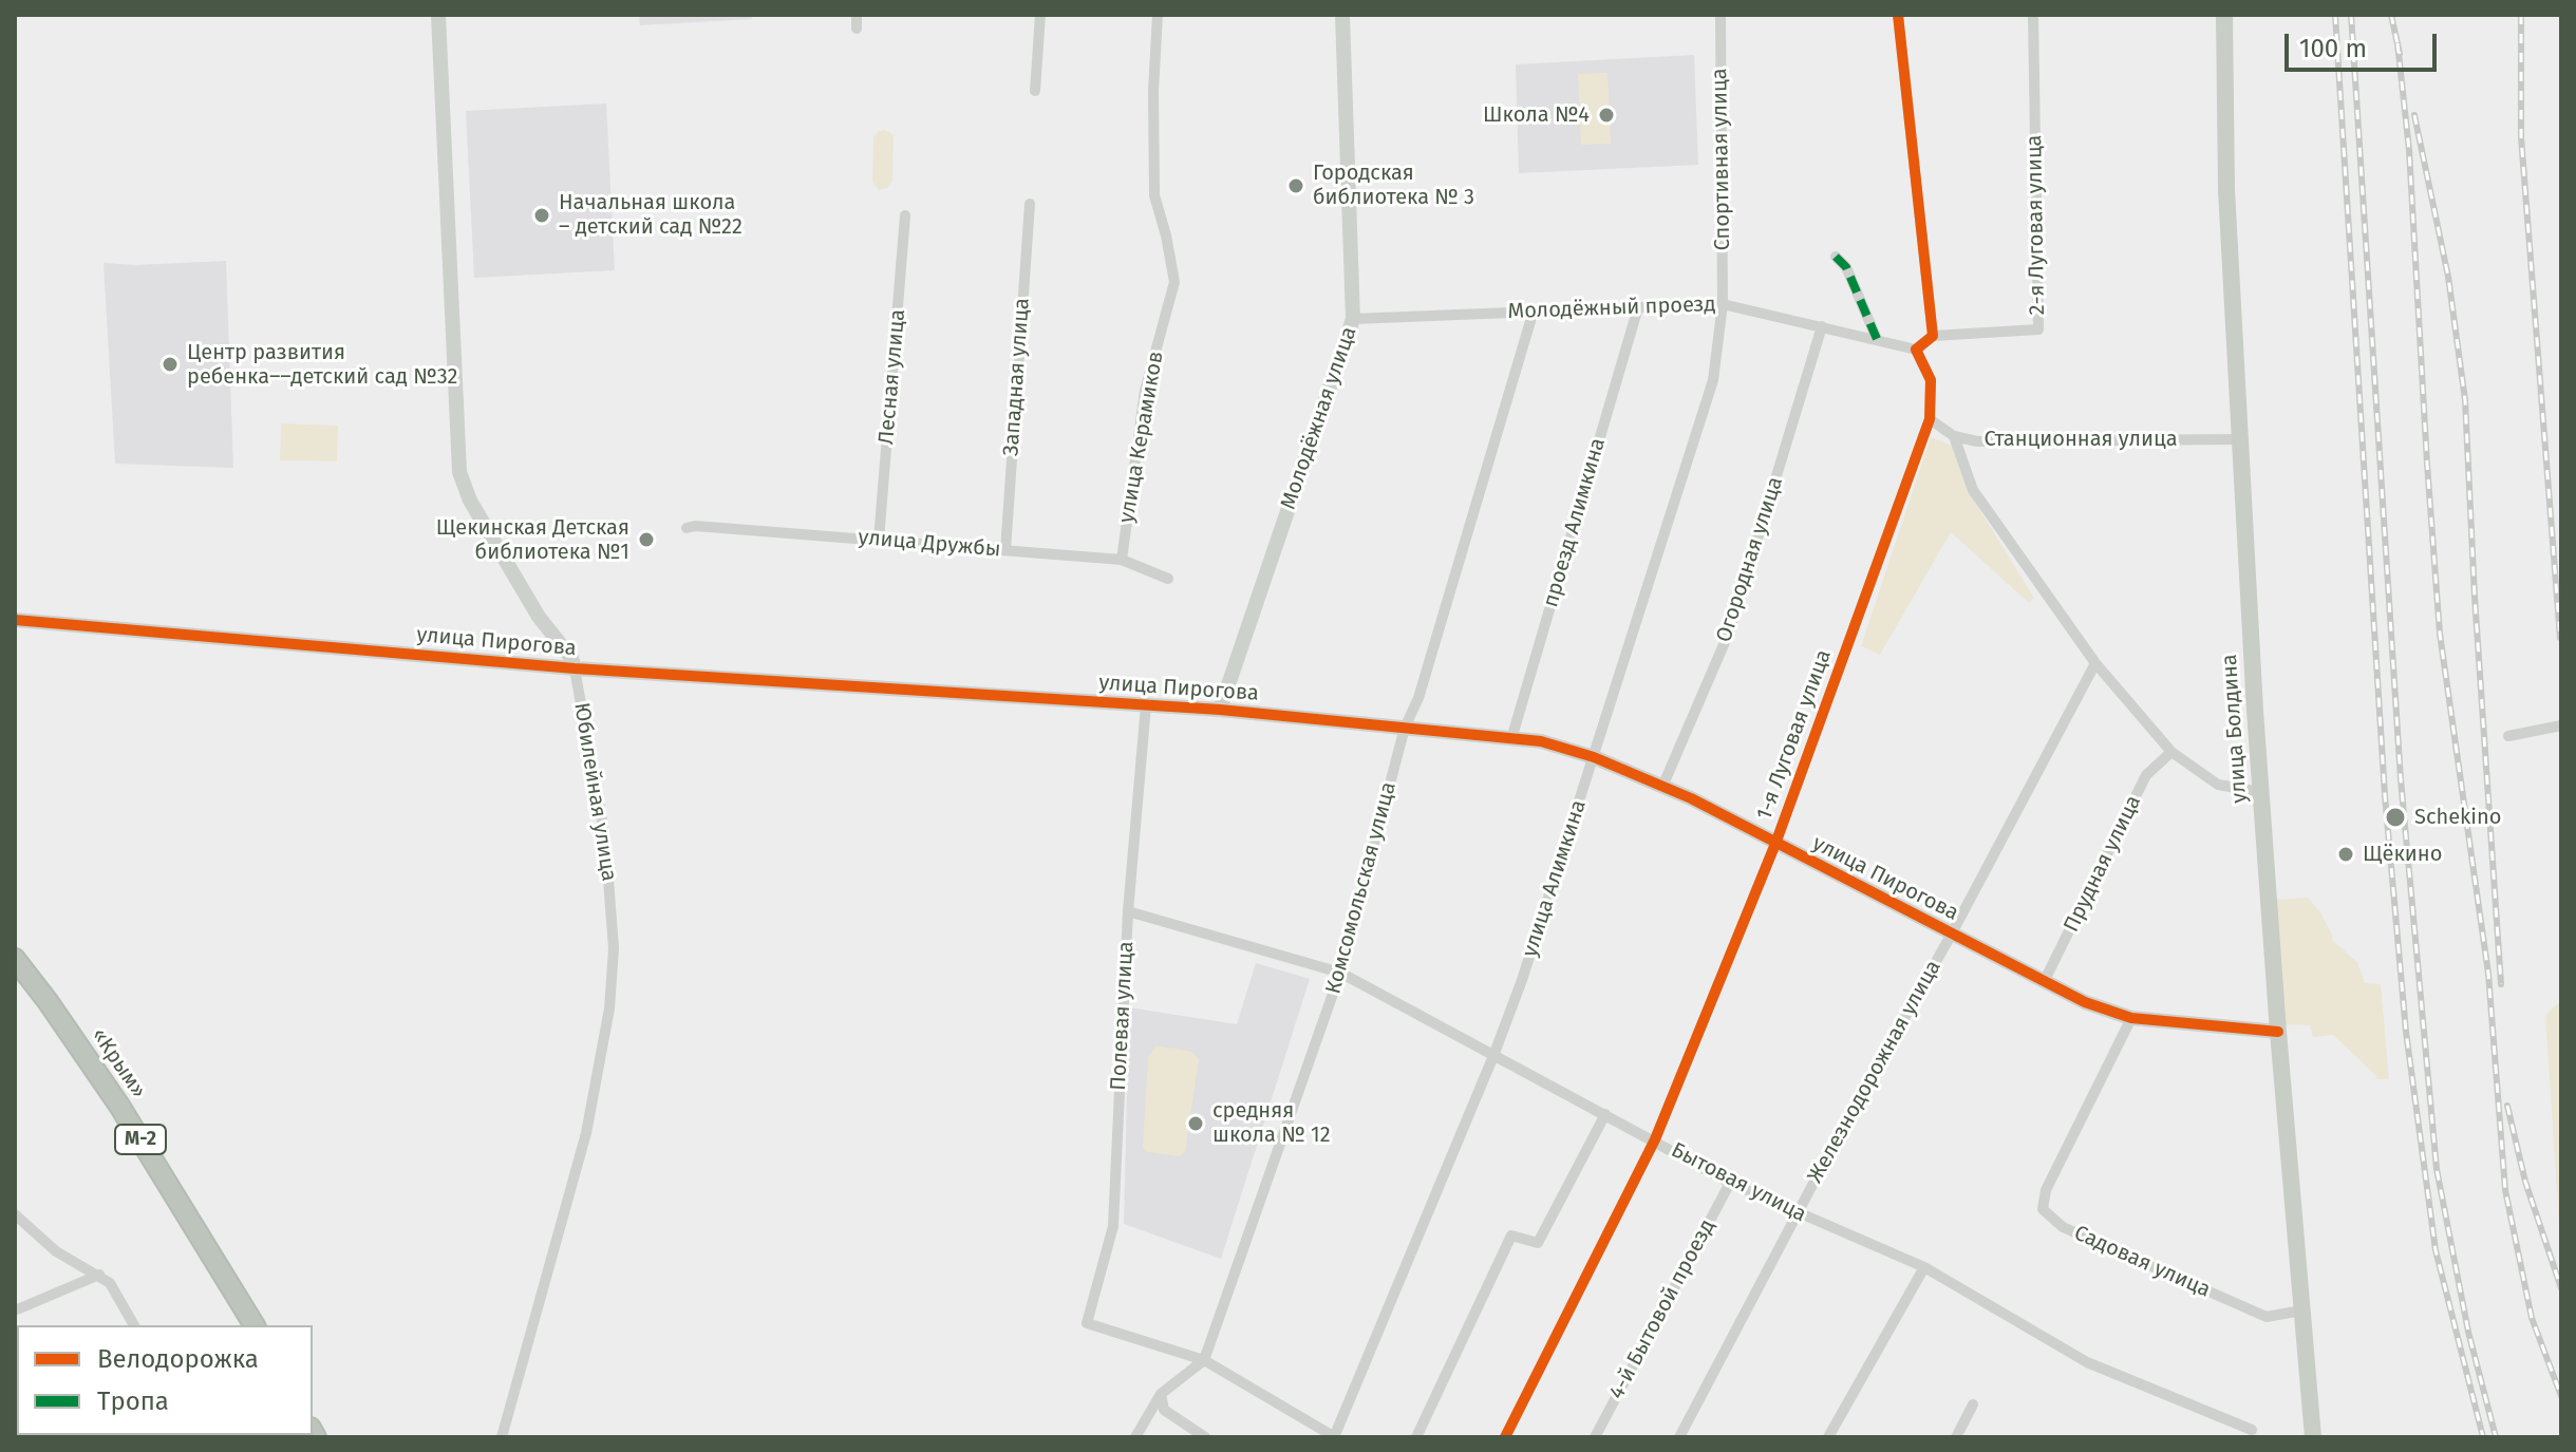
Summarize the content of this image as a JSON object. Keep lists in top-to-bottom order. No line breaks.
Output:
{"streets":{"highway":["«Крым»","М-2"],"main road":["улица Болдина"],"street":["Спортивная улица","2-я Луговая улица","Молодёжный проезд","Лесная улица","Западная улица","Молодёжная улица","улица Керамиков","Станционная улица","проезд Алимкина","улица Дружбы","Огородная улица","улица Пирогова","1-я Луговая улица","Юбилейная улица","Прудная улица","улица Алимкина","Комсомольская улица","Полевая улица","Железнодорожная улица","Бытовая улица","Садовая улица","4-й Бытовой проезд"]},"crossings":[["Спортивная улица","Молодёжный проезд"],["Спортивная улица","улица Алимкина"],["Молодёжный проезд","Молодёжная улица"],["Молодёжный проезд","проезд Алимкина"],["Молодёжный проезд","Огородная улица"],["Молодёжный проезд","1-я Луговая улица"],["Молодёжный проезд","улица Алимкина"],["Молодёжный проезд","Комсомольская улица"],["Лесная улица","улица Дружбы"],["Западная улица","улица Дружбы"],["Молодёжная улица","улица Пирогова"],["улица Керамиков","улица Дружбы"],["Станционная улица","улица Болдина"],["Станционная улица","1-я Луговая улица"],["проезд Алимкина","улица Пирогова"],["Огородная улица","улица Пирогова"],["улица Пирогова","улица Болдина"],["улица Пирогова","1-я Луговая улица"],["улица Пирогова","Юбилейная улица"],["улица Пирогова","Прудная улица"],["улица Пирогова","улица Алимкина"],["улица Пирогова","Комсомольская улица"],["улица Пирогова","Полевая улица"],["улица Пирогова","Железнодорожная улица"],["улица Пирогова","Садовая улица"],["улица Болдина","Садовая улица"],["1-я Луговая улица","Бытовая улица"],["улица Алимкина","Бытовая улица"],["Комсомольская улица","Полевая улица"],["Комсомольская улица","Бытовая улица"],["Полевая улица","Бытовая улица"],["Железнодорожная улица","Бытовая улица"],["Бытовая улица","4-й Бытовой проезд"]],"places":["Школа №4","Городская библиотека № 3","Начальная школа – детский сад №22","Центр развития ребенка––детский сад №32","Щекинская Детская библиотека №1","Schekino","Щёкино","средняя школа № 12"],"legend":["Велодорожка","Тропа"],"scale_bar":"100 m"}
